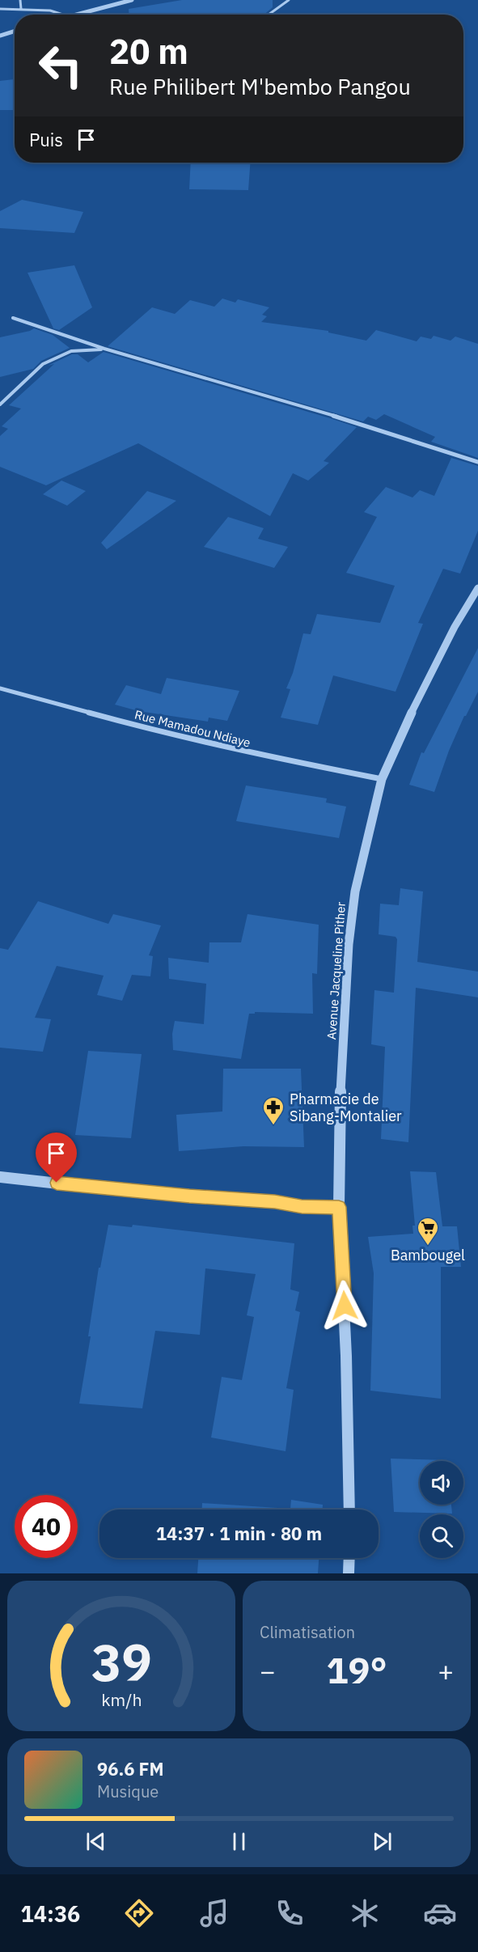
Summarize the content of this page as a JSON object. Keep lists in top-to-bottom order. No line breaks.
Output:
{"streets":{"street":["Rue Mamadou Ndiaye","Avenue Jacqueline Pither"]},"crossings":[["Rue Mamadou Ndiaye","Avenue Jacqueline Pither"]],"places":{"pharmacy":["Pharmacie de Sibang-Montalier"],"supermarket":["Bambougel"]},"page":{"turn":["20 m","Rue Philibert M'bembo Pangou"],"then":"Puis","limit":"40","trip":"14:37 · 1 min · 80 m","tile":"Climatisation","heat":["−","19°","+"],"song":["96.6 FM","Musique"],"tabs":"14:36","gauge":["39","km/h"]}}
